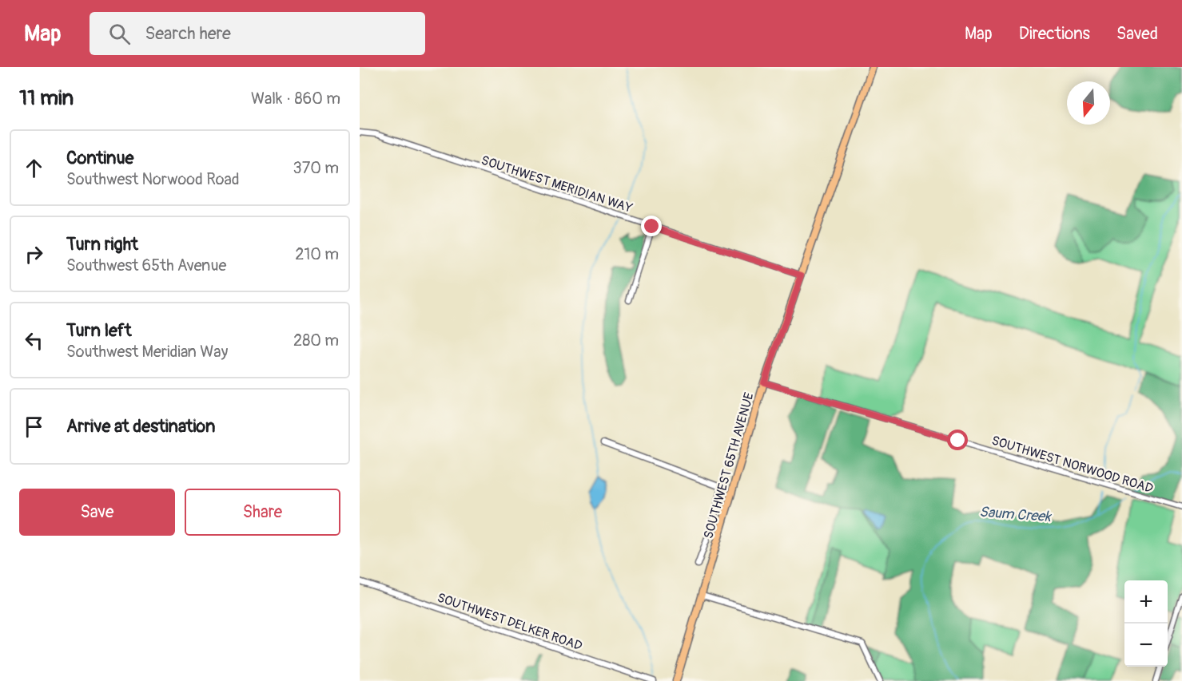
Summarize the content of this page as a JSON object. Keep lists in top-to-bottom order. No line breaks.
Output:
{"streets":{"main road":["SOUTHWEST 65TH AVENUE"],"street":["SOUTHWEST MERIDIAN WAY","SOUTHWEST NORWOOD ROAD","SOUTHWEST DELKER ROAD"]},"crossings":[["SOUTHWEST MERIDIAN WAY","SOUTHWEST 65TH AVENUE"],["SOUTHWEST NORWOOD ROAD","SOUTHWEST 65TH AVENUE"]],"water":["Saum Creek"],"north":"bottom","page":{"header":"Map","search":"Search here","nav":["Map","Directions","Saved"],"heading":["11 min","Walk · 860 m"],"list":[["Continue","Southwest Norwood Road","370 m"],["Turn right","Southwest 65th Avenue","210 m"],["Turn left","Southwest Meridian Way","280 m"],"Arrive at destination"],"buttons":["Save","Share"],"map_buttons":["+","−"]}}
